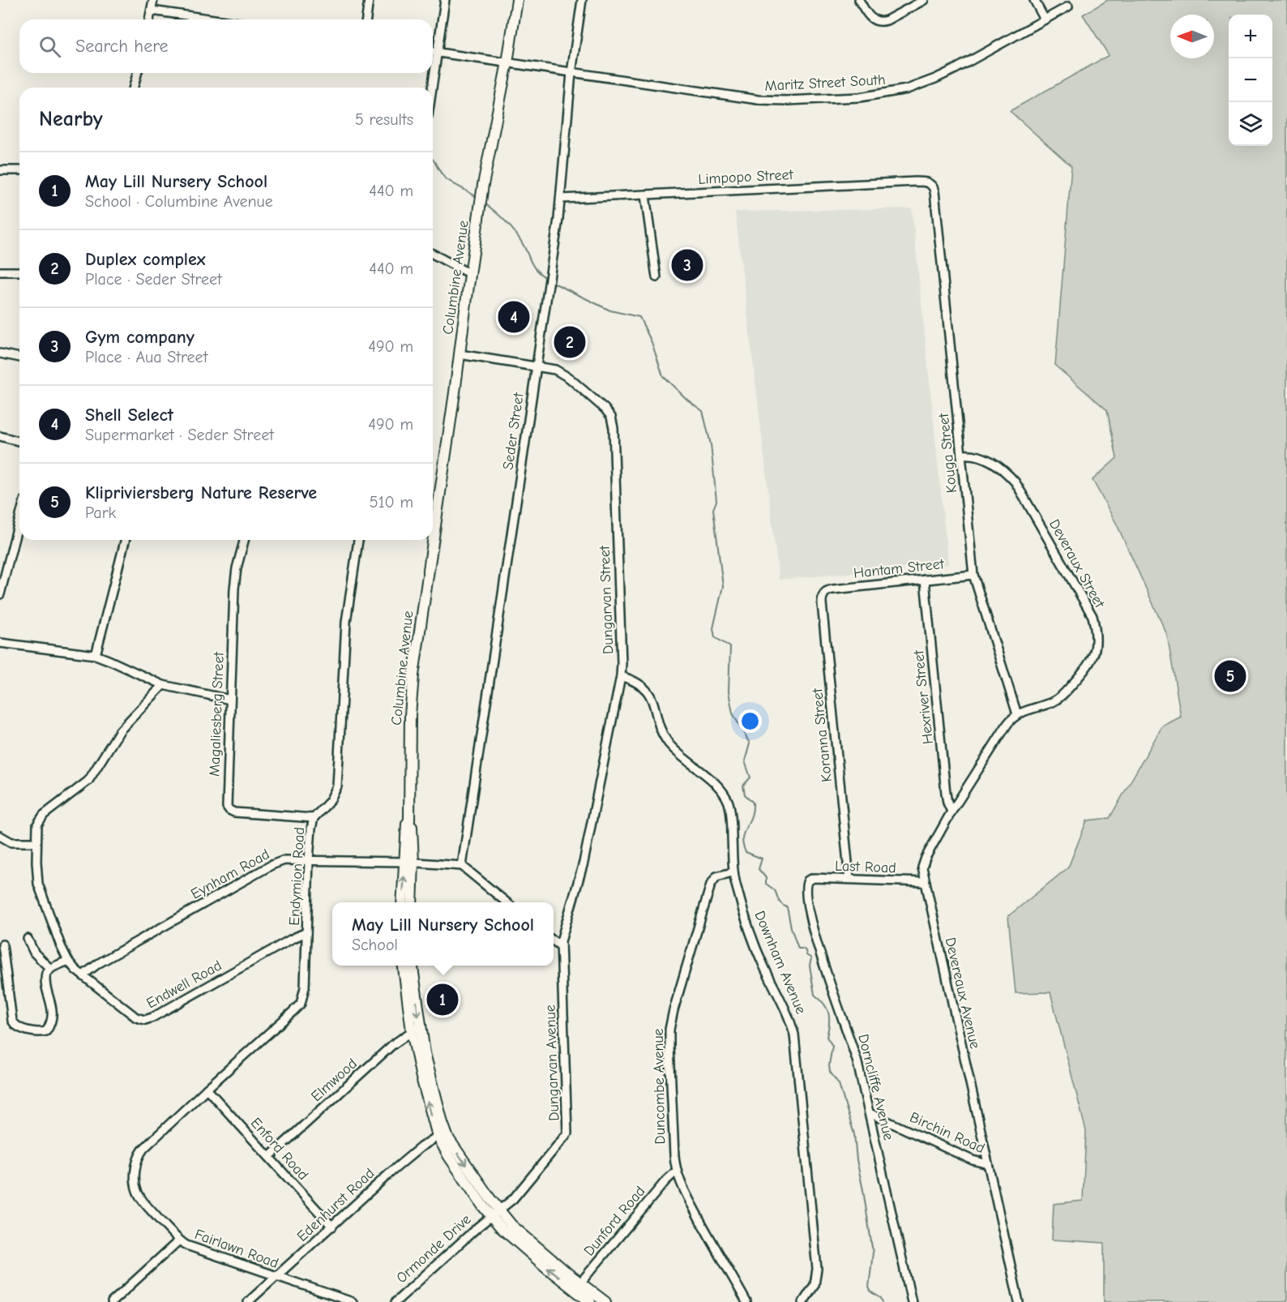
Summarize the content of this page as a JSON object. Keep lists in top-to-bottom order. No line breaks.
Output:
{"streets":{"main road":["Columbine Avenue"],"street":["Maritz Street South","Limpopo Street","Seder Street","Kouga Street","Deveraux Street","Hantam Street","Dungarvan Street","Hexriver Street","Magaliesberg Street","Koranna Street","Last Road","Eynham Road","Endymion Road","Downham Avenue","Endwell Road","Devereaux Avenue","Dungarvan Avenue","Elmwood","Duncombe Avenue","Dorncliffe Avenue","Birchin Road","Enford Road","Edenhurst Road","Dunford Road","Fairlawn Road","Ormonde Drive"]},"crossings":[["Maritz Street South","Columbine Avenue"],["Maritz Street South","Seder Street"],["Limpopo Street","Seder Street"],["Limpopo Street","Kouga Street"],["Columbine Avenue","Dungarvan Street"],["Columbine Avenue","Eynham Road"],["Seder Street","Dungarvan Street"],["Seder Street","Eynham Road"],["Kouga Street","Deveraux Street"],["Kouga Street","Hantam Street"],["Kouga Street","Devereaux Avenue"],["Deveraux Street","Devereaux Avenue"],["Hantam Street","Hexriver Street"],["Hantam Street","Koranna Street"],["Dungarvan Street","Downham Avenue"],["Dungarvan Street","Dungarvan Avenue"],["Hexriver Street","Devereaux Avenue"],["Magaliesberg Street","Endymion Road"],["Koranna Street","Last Road"],["Last Road","Devereaux Avenue"],["Last Road","Dorncliffe Avenue"],["Eynham Road","Endymion Road"],["Eynham Road","Endwell Road"],["Endymion Road","Endwell Road"],["Endymion Road","Enford Road"],["Endymion Road","Fairlawn Road"],["Downham Avenue","Duncombe Avenue"],["Devereaux Avenue","Birchin Road"],["Dungarvan Avenue","Ormonde Drive"],["Elmwood","Enford Road"],["Duncombe Avenue","Dunford Road"],["Dorncliffe Avenue","Birchin Road"],["Enford Road","Edenhurst Road"],["Edenhurst Road","Fairlawn Road"]],"north":"left","page":{"map_buttons":["+","−"],"search":"Search here","heading":["Nearby","5 results"],"list":[{"mark":"1","name":"May Lill Nursery School","note":"School · Columbine Avenue","value":"440 m"},{"mark":"2","name":"Duplex complex","note":"Place · Seder Street","value":"440 m"},{"mark":"3","name":"Gym company","note":"Place · Aua Street","value":"490 m"},{"mark":"4","name":"Shell Select","note":"Supermarket · Seder Street","value":"490 m"},{"mark":"5","name":"Klipriviersberg Nature Reserve","note":"Park","value":"510 m"}],"pins":["3","4","2","5","1"],"popup":["May Lill Nursery School","School"]}}
